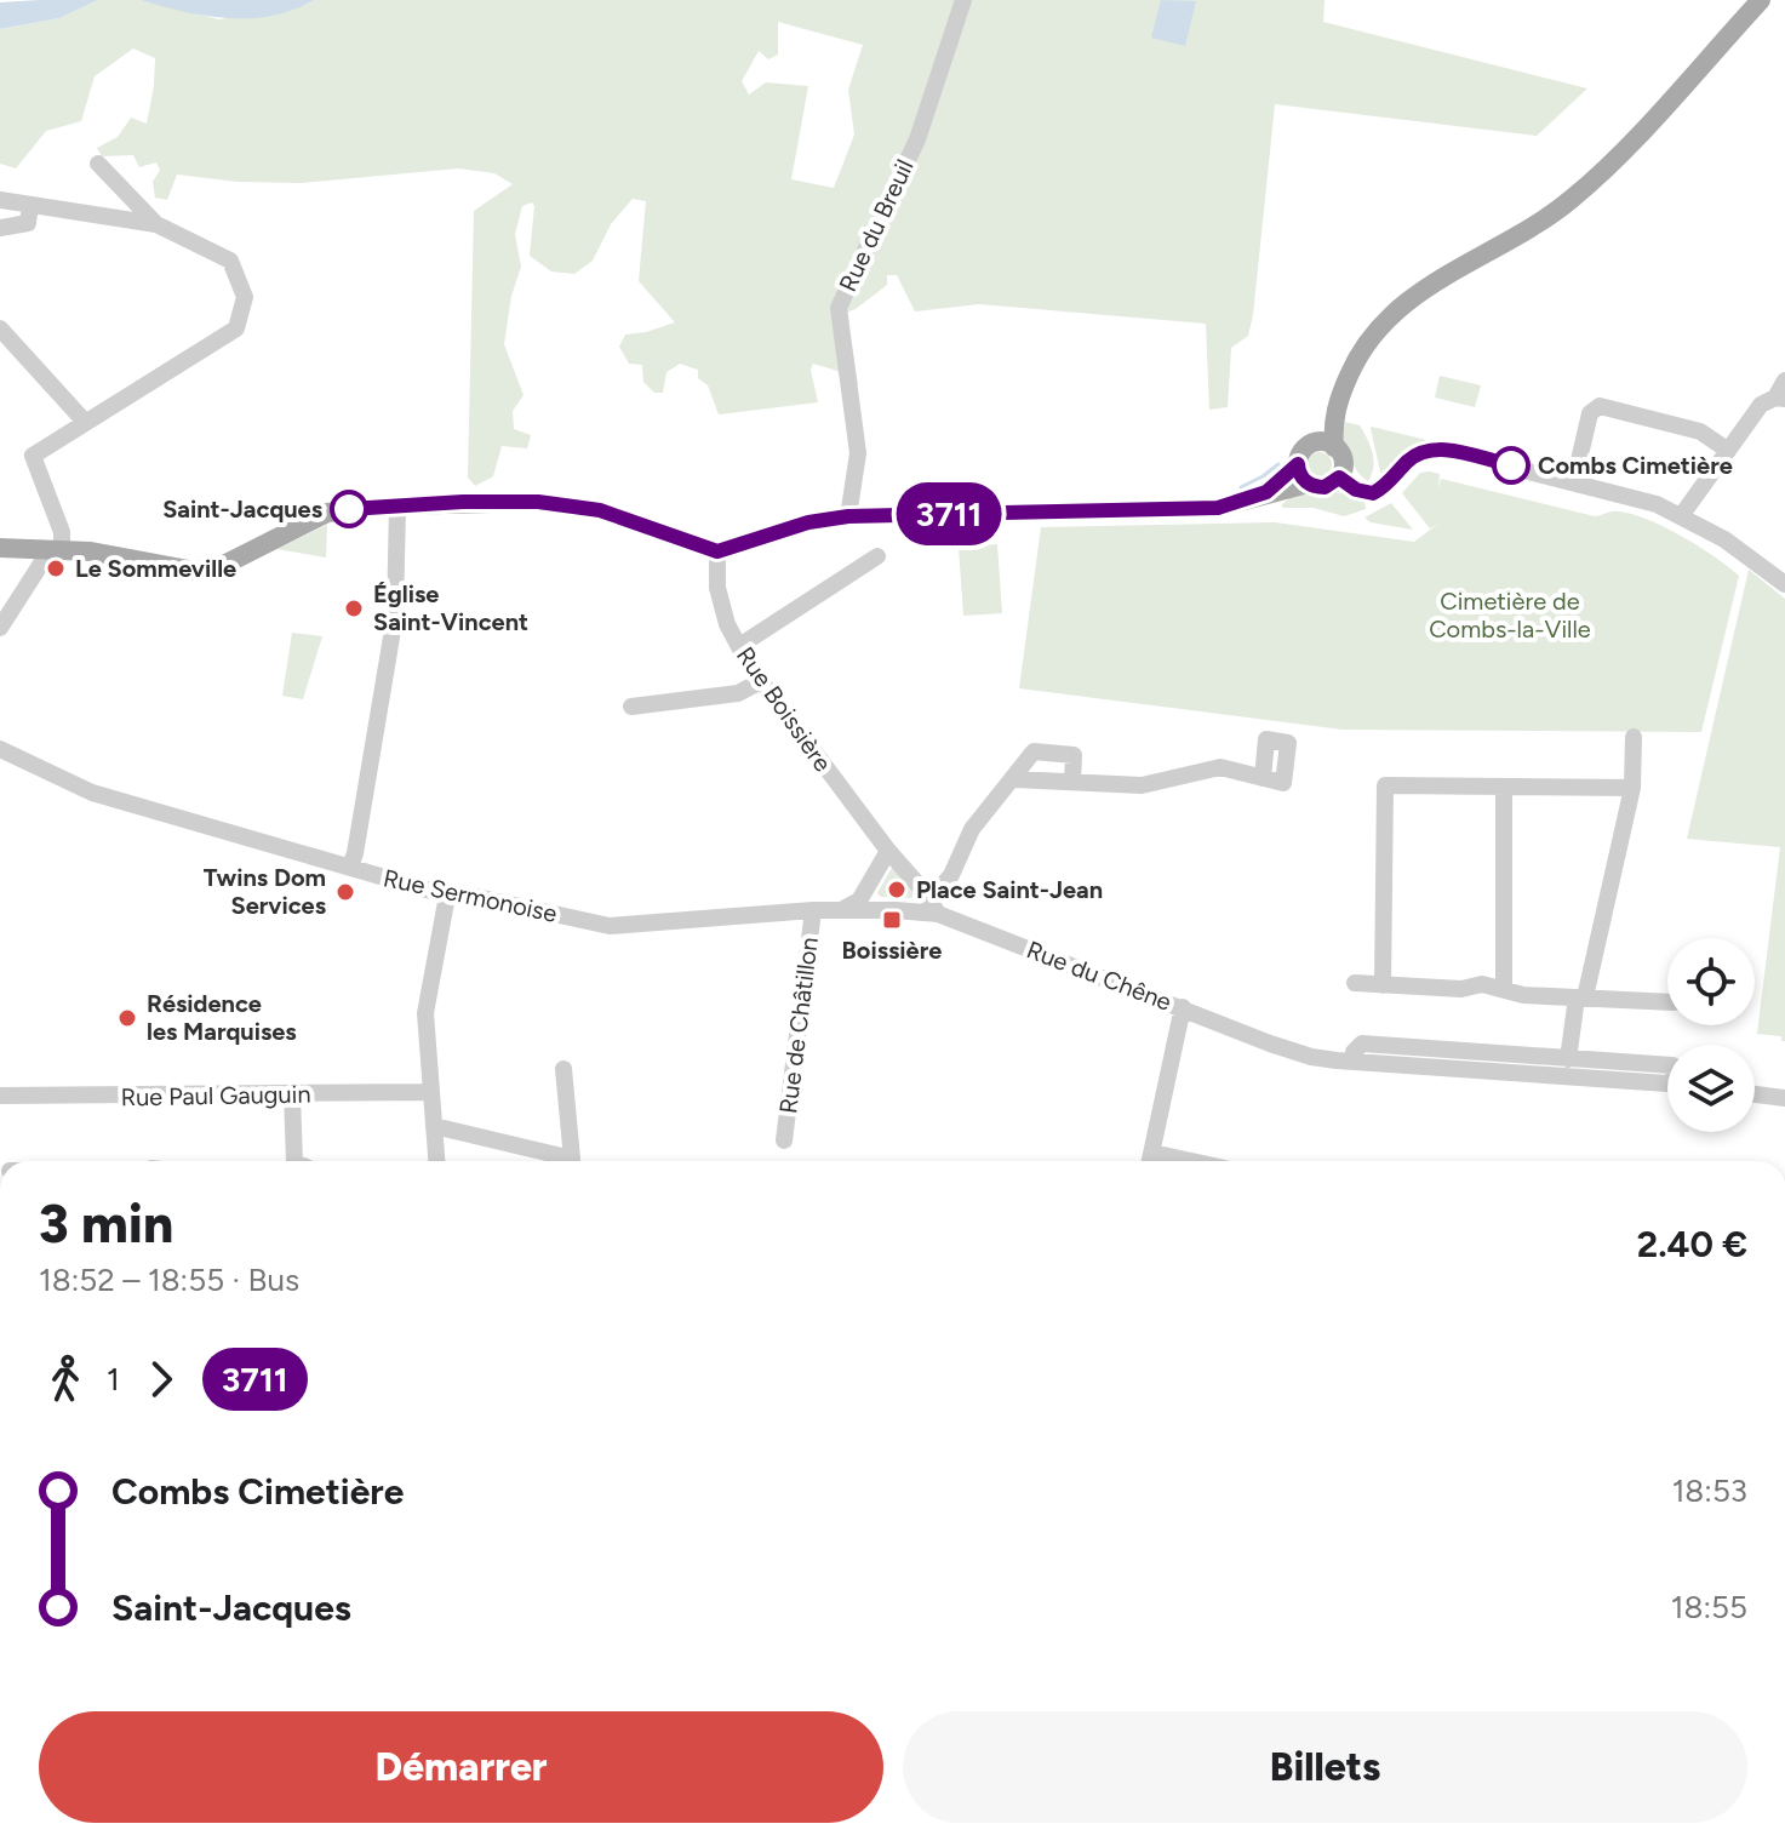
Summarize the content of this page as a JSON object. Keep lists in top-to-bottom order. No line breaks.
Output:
{"streets":{"street":["Rue du Breuil","Rue Boissière","Rue Sermonoise","Rue du Chêne","Rue de Châtillon","Rue Paul Gauguin"]},"crossings":[["Rue Boissière","Rue du Chêne"],["Rue Sermonoise","Rue du Chêne"],["Rue Sermonoise","Rue de Châtillon"]],"parks":["Cimetière de Combs-la-Ville"],"places":{"other":["Combs Cimetière","Saint-Jacques","Le Sommeville","Église Saint-Vincent","Place Saint-Jean","Twins Dom Services","Résidence les Marquises"],"transit":["Boissière"]},"lines":["bus line 3711"],"page":{"on_map":"3711","heading":["3 min","18:52 – 18:55 · Bus","2.40 €"],"legs":["1","3711"],"list":[{"name":"Combs Cimetière","value":"18:53"},{"name":"Saint-Jacques","value":"18:55"}],"buttons":["Démarrer","Billets"]}}
